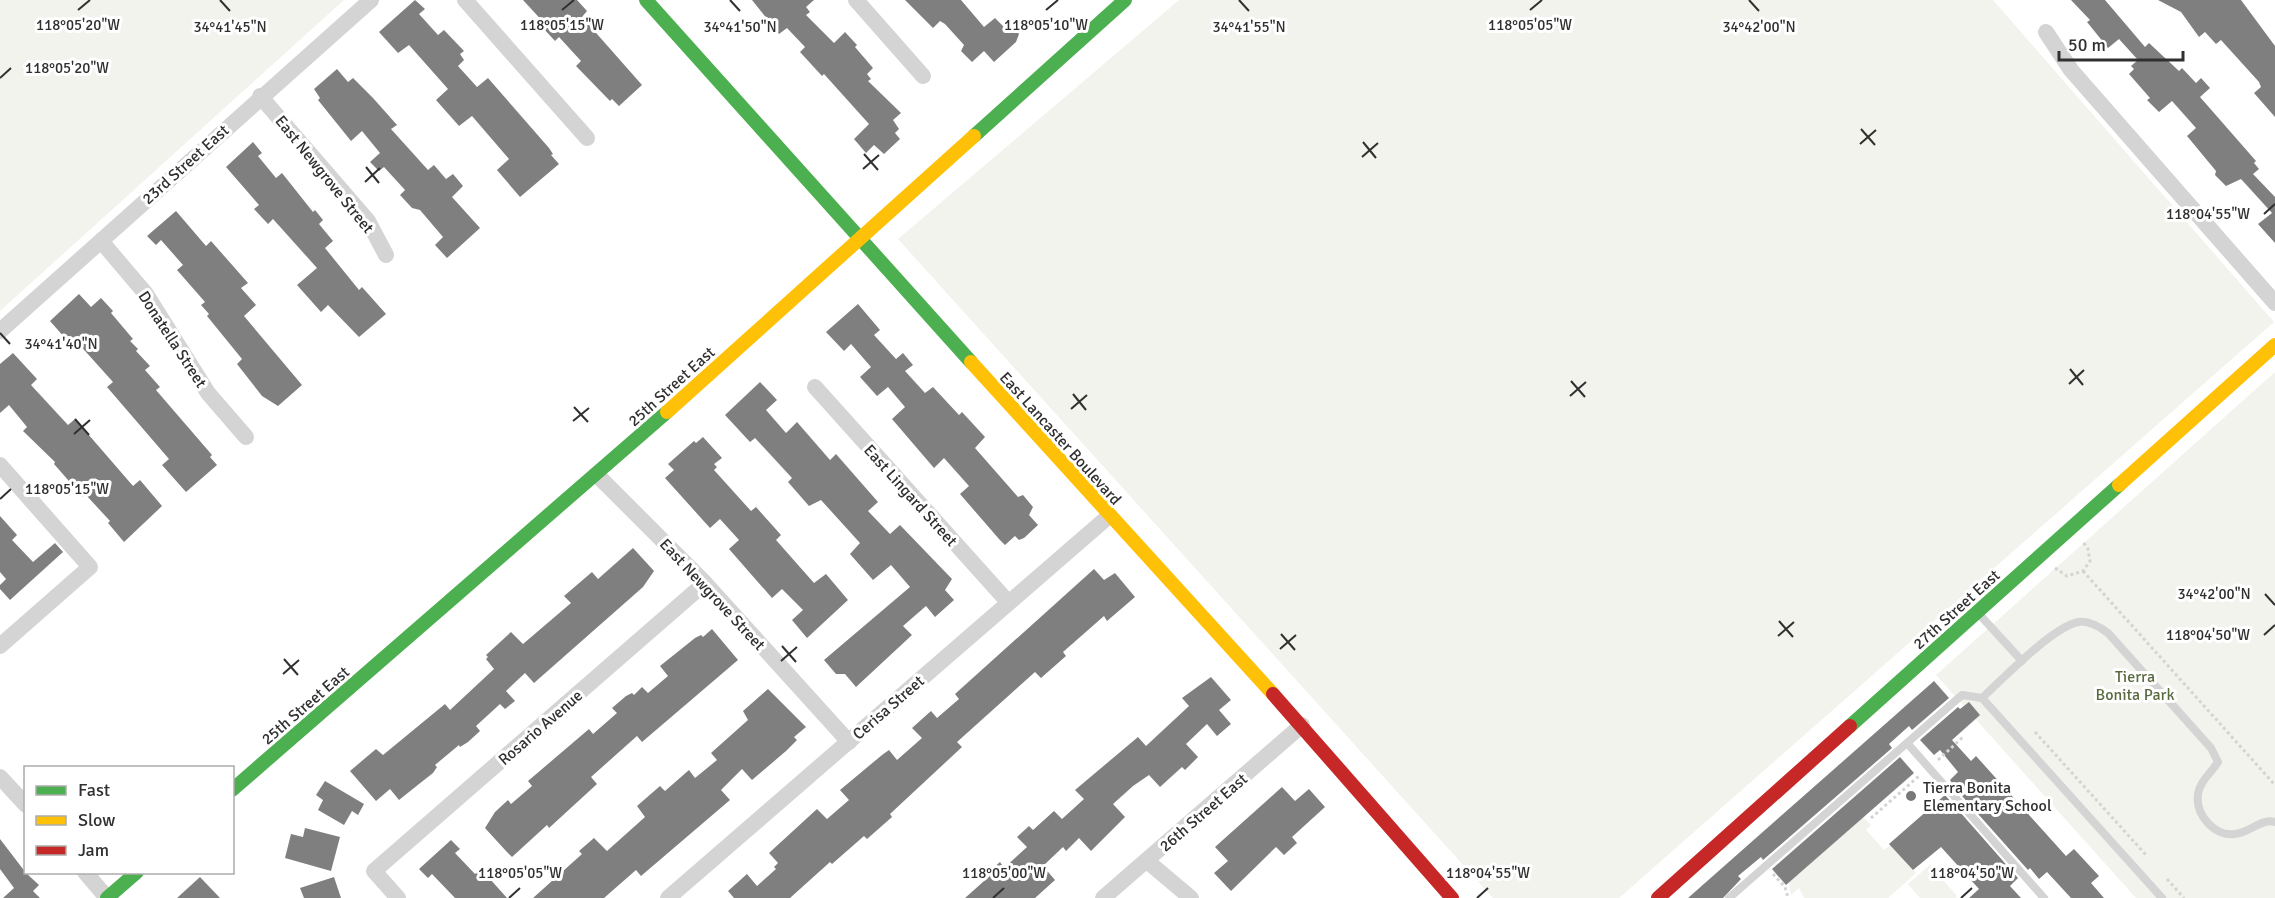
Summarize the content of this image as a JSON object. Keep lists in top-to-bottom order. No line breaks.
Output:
{"streets":{"street":["23rd Street East","East Newgrove Street","Donatella Street","25th Street East","East Lancaster Boulevard","East Lingard Street","27th Street East","Cerisa Street","Rosario Avenue","26th Street East"]},"crossings":[["23rd Street East","East Newgrove Street"],["23rd Street East","Donatella Street"],["East Newgrove Street","25th Street East"],["East Newgrove Street","Cerisa Street"],["East Newgrove Street","Rosario Avenue"],["25th Street East","East Lancaster Boulevard"],["East Lancaster Boulevard","Cerisa Street"],["East Lancaster Boulevard","26th Street East"],["East Lingard Street","Cerisa Street"]],"parks":["Tierra Bonita Park"],"places":["Tierra Bonita Elementary School"],"legend":["Fast","Slow","Jam"],"scale_bar":"50 m","coordinates":["118°05'20\"W","118°05'15\"W","118°05'10\"W","118°05'05\"W","34°41'45\"N","34°41'50\"N","34°41'55\"N","34°42'00\"N","118°04'55\"W","34°41'40\"N","118°04'50\"W","118°05'00\"W"]}
